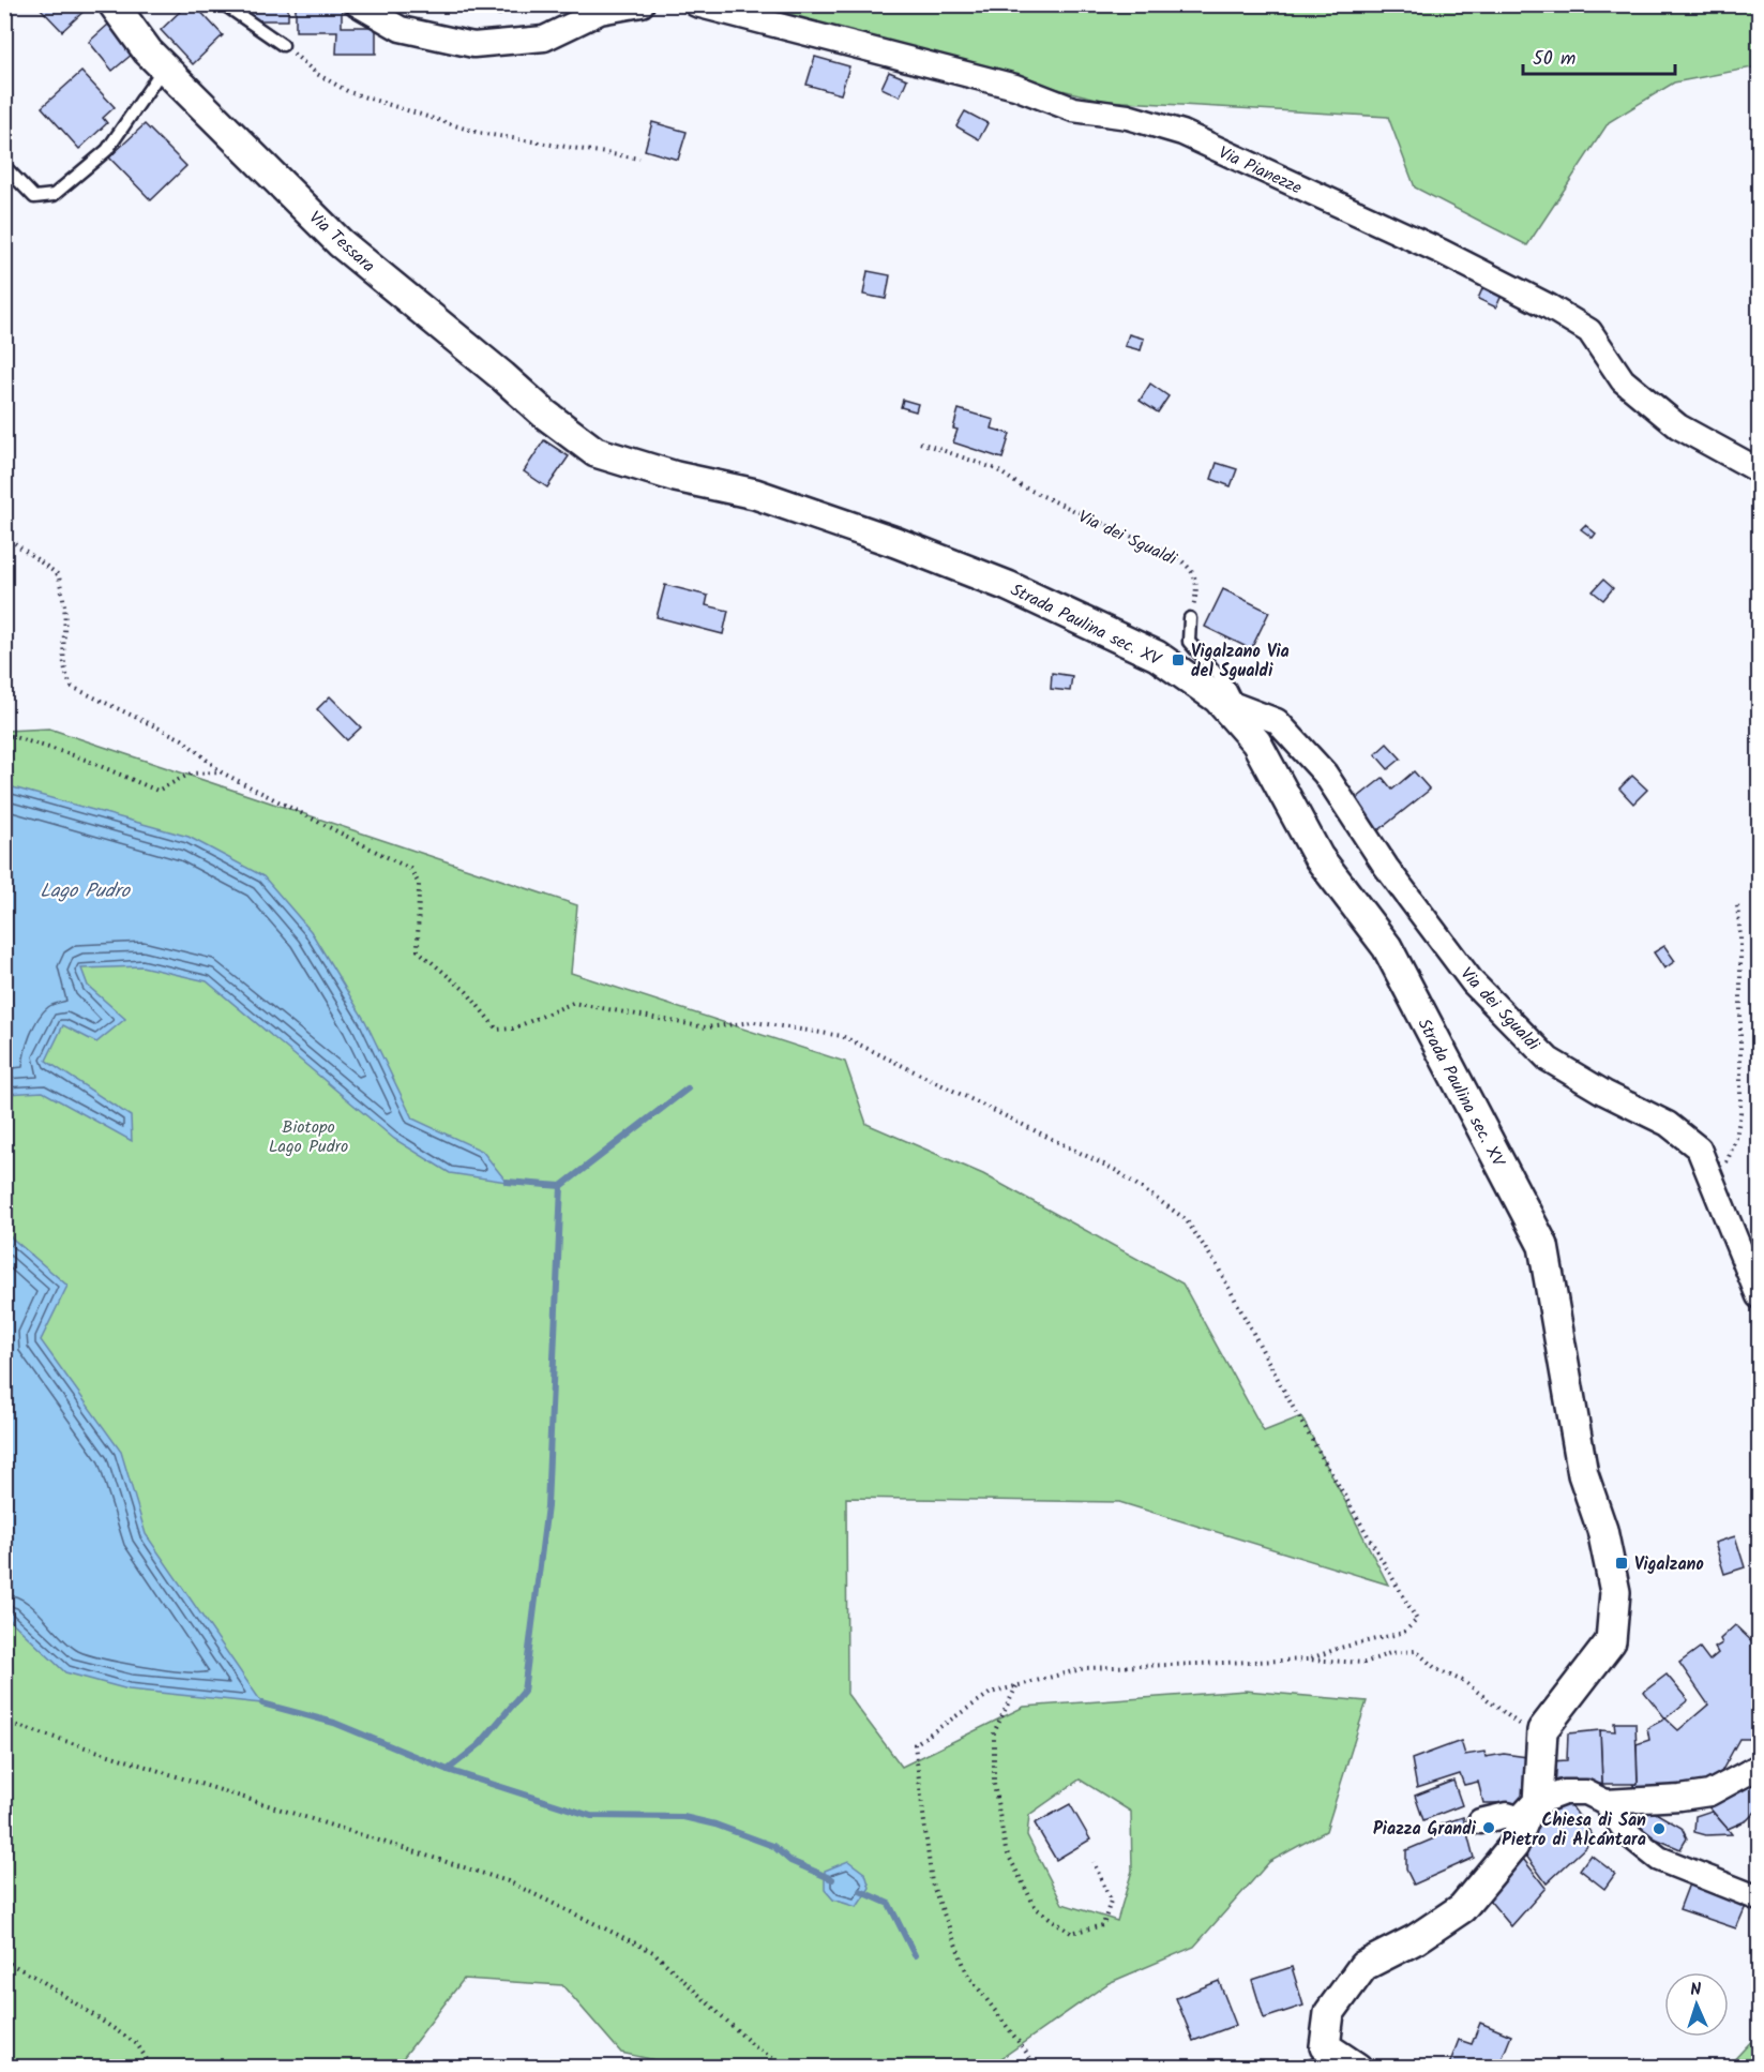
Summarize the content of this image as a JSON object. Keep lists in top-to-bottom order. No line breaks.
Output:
{"streets":{"street":["Via Pianezze","Via Tessara","Via dei Sgualdi","Strada Paulina sec. XV"]},"crossings":[["Via Tessara","Strada Paulina sec. XV"],["Via dei Sgualdi","Strada Paulina sec. XV"]],"water":["Lago Pudro"],"parks":["Biotopo Lago Pudro"],"places":{"transit":["Vigalzano Via del Sgualdi","Vigalzano"],"other":["Piazza Grandi","Chiesa di San Pietro di Alcántara"]},"scale_bar":"50 m","north":"top"}
